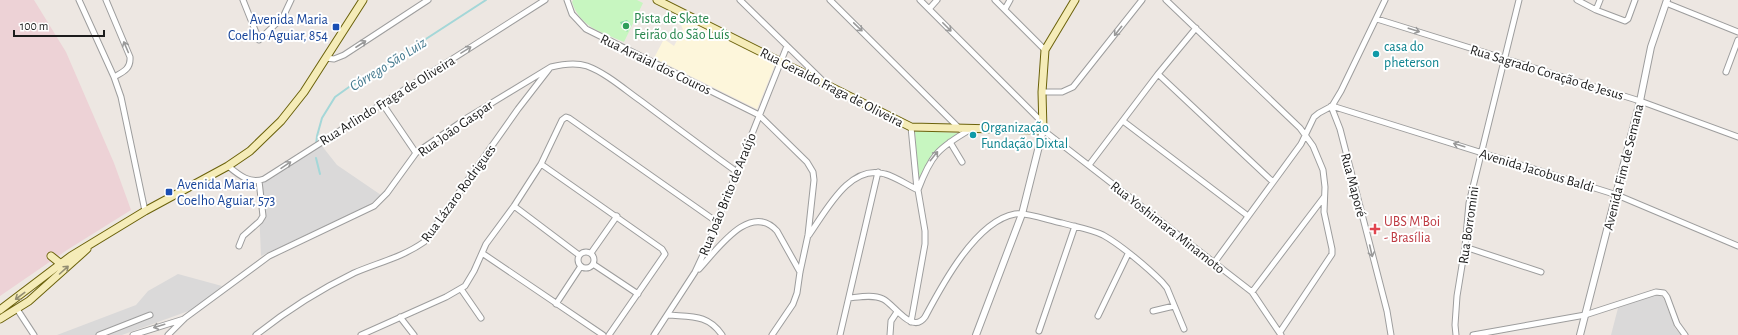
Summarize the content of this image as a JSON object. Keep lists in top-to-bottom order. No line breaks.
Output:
{"streets":{"main road":["Rua Geraldo Fraga de Oliveira"],"street":["Rua Arraial dos Couros","Rua Sagrado Coração de Jesus","Rua Arlindo Fraga de Oliveira","Rua João Gaspar","Avenida Fim de Semana","Avenida Jacobus Baldi","Rua Maporé","Rua Lázaro Rodrigues","Rua João Brito de Araújo","Rua Borromini","Rua Yoshimara Minamoto"]},"crossings":[["Rua Arraial dos Couros","Rua João Brito de Araújo"],["Rua Sagrado Coração de Jesus","Avenida Fim de Semana"],["Rua Sagrado Coração de Jesus","Rua Borromini"],["Rua Geraldo Fraga de Oliveira","Rua João Brito de Araújo"],["Rua Geraldo Fraga de Oliveira","Rua Yoshimara Minamoto"],["Rua João Gaspar","Rua Lázaro Rodrigues"],["Rua João Gaspar","Rua João Brito de Araújo"],["Avenida Fim de Semana","Avenida Jacobus Baldi"],["Avenida Jacobus Baldi","Rua Maporé"],["Avenida Jacobus Baldi","Rua Borromini"]],"one_way":["Rua Sagrado Coração de Jesus","Rua Arlindo Fraga de Oliveira","Avenida Jacobus Baldi","Rua Maporé"],"water":["Córrego São Luiz"],"places":{"other":["Pista de Skate Feirão do São Luís","casa do pheterson","Organização Fundação Dixtal"],"transit":["Avenida Maria Coelho Aguiar, 854","Avenida Maria Coelho Aguiar, 573"],"health":["UBS M'Boi - Brasília"]},"scale_bar":"100 m"}
